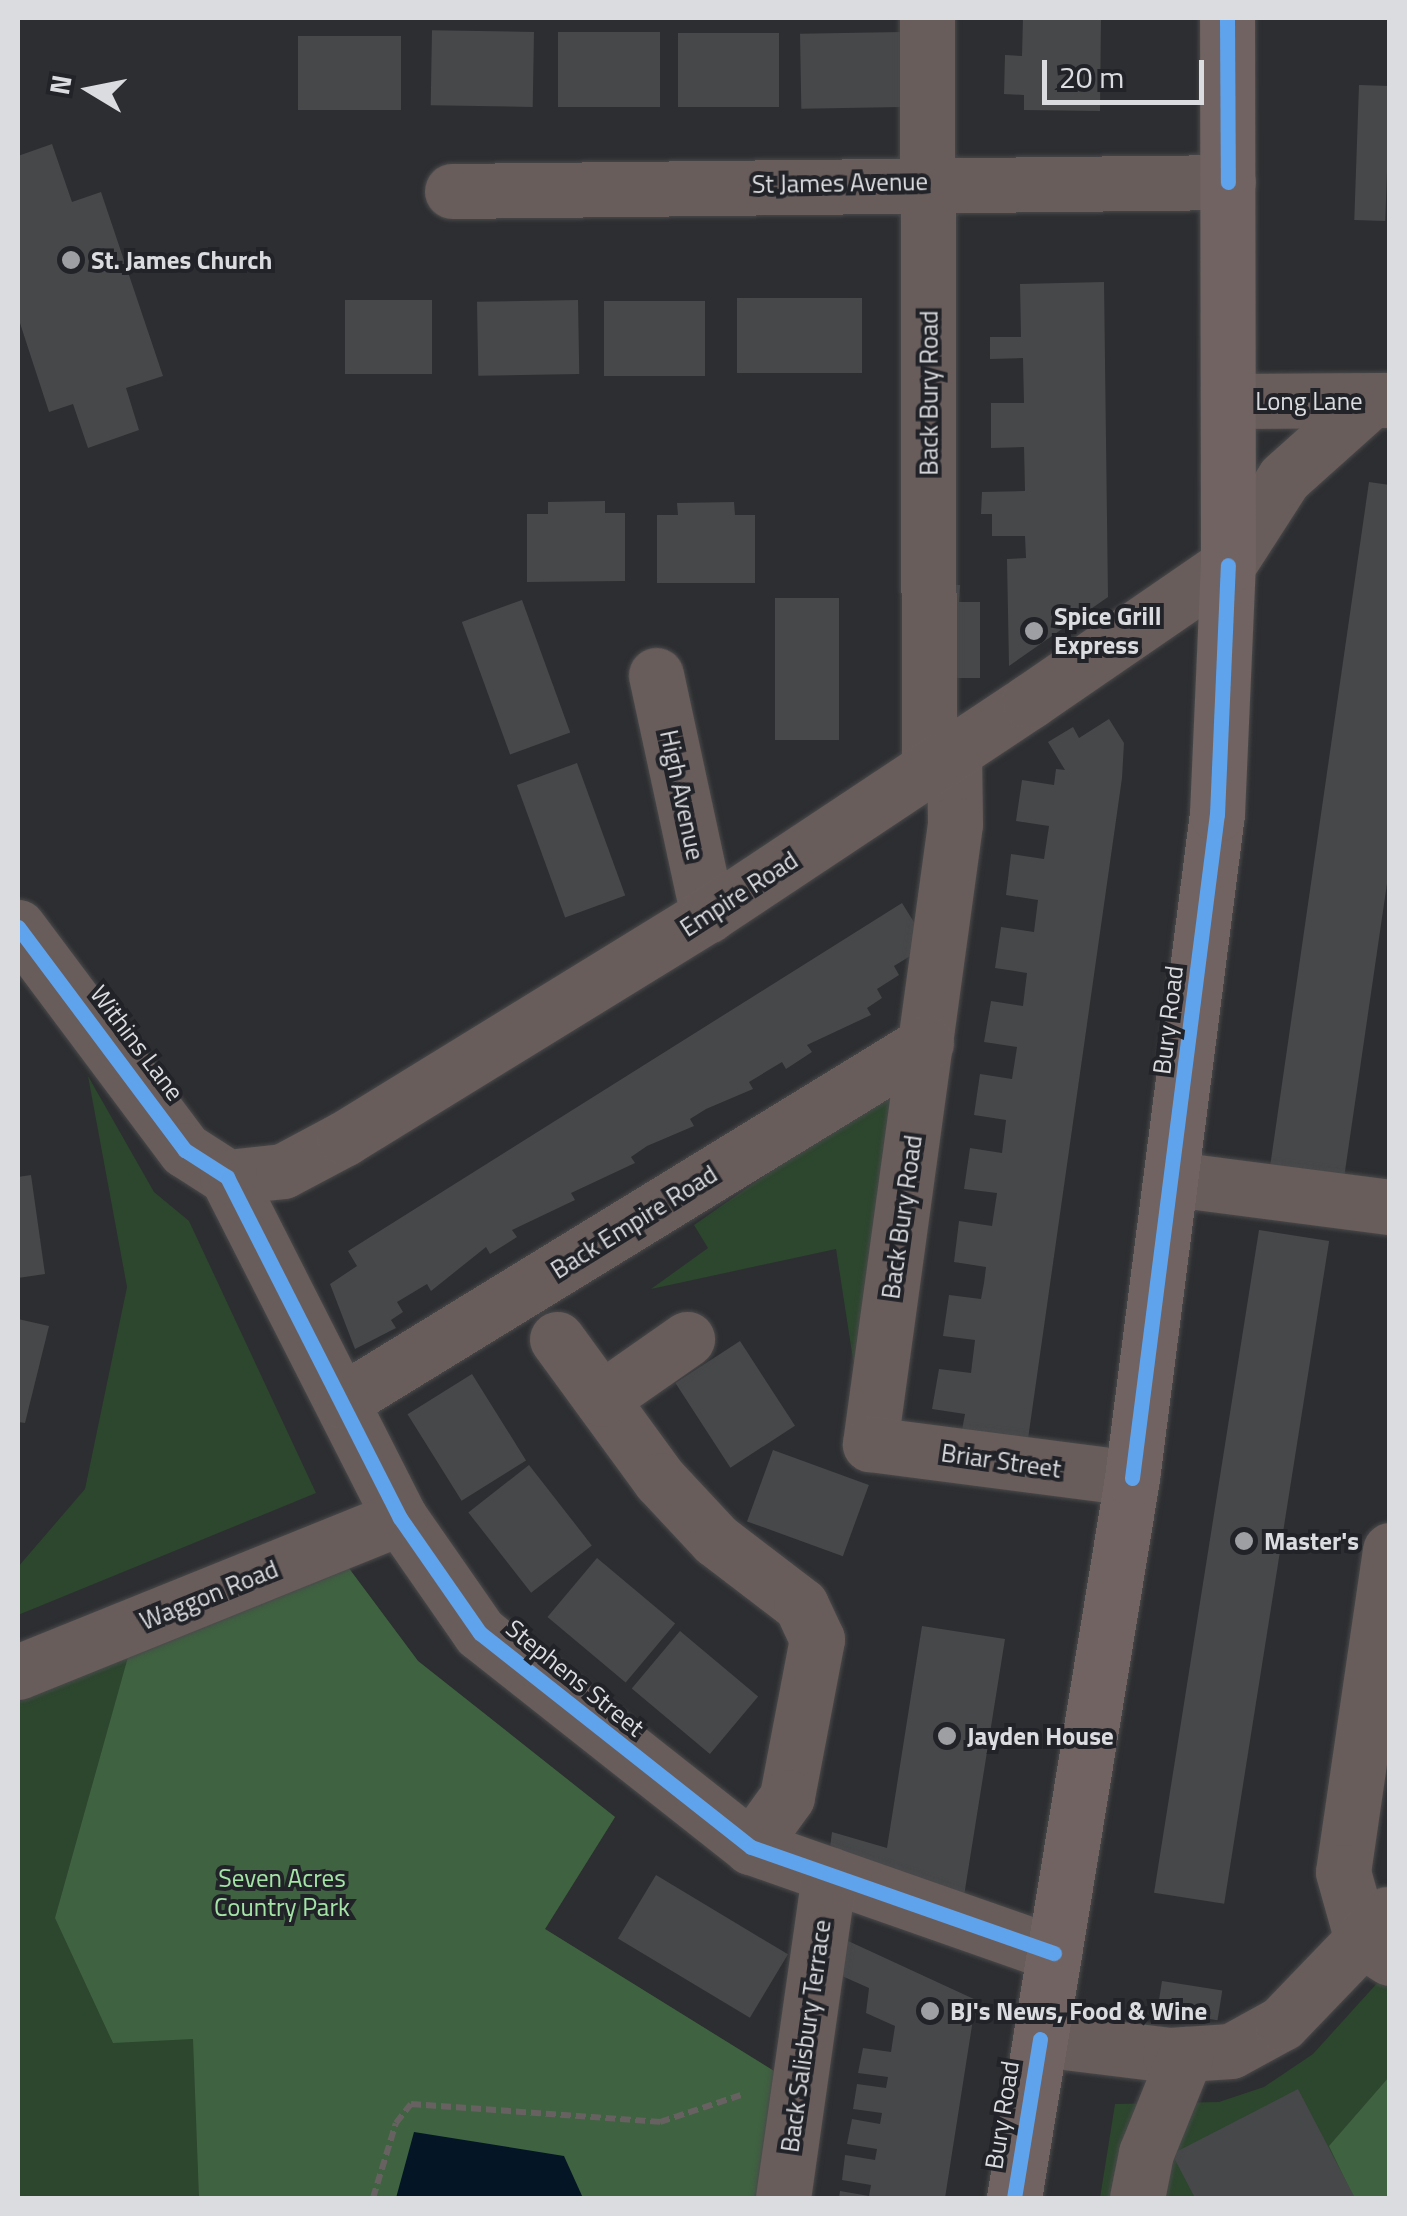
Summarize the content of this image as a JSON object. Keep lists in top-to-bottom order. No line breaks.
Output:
{"streets":{"highway":["Bury Road"],"street":["St James Avenue","Back Bury Road","Long Lane","High Avenue","Empire Road","Withins Lane","Back Empire Road","Briar Street","Waggon Road","Stephens Street","Back Salisbury Terrace"]},"crossings":[["St James Avenue","Back Bury Road"],["St James Avenue","Bury Road"],["Back Bury Road","Empire Road"],["Back Bury Road","Back Empire Road"],["Back Bury Road","Briar Street"],["Long Lane","Bury Road"],["High Avenue","Empire Road"],["Empire Road","Bury Road"],["Empire Road","Withins Lane"],["Empire Road","Stephens Street"],["Bury Road","Briar Street"],["Bury Road","Stephens Street"],["Withins Lane","Stephens Street"],["Back Empire Road","Stephens Street"],["Waggon Road","Stephens Street"],["Stephens Street","Back Salisbury Terrace"]],"parks":["Seven Acres Country Park"],"places":["St. James Church","Spice Grill Express","Master's","Jayden House","BJ's News, Food & Wine"],"scale_bar":"20 m","north":"left"}
